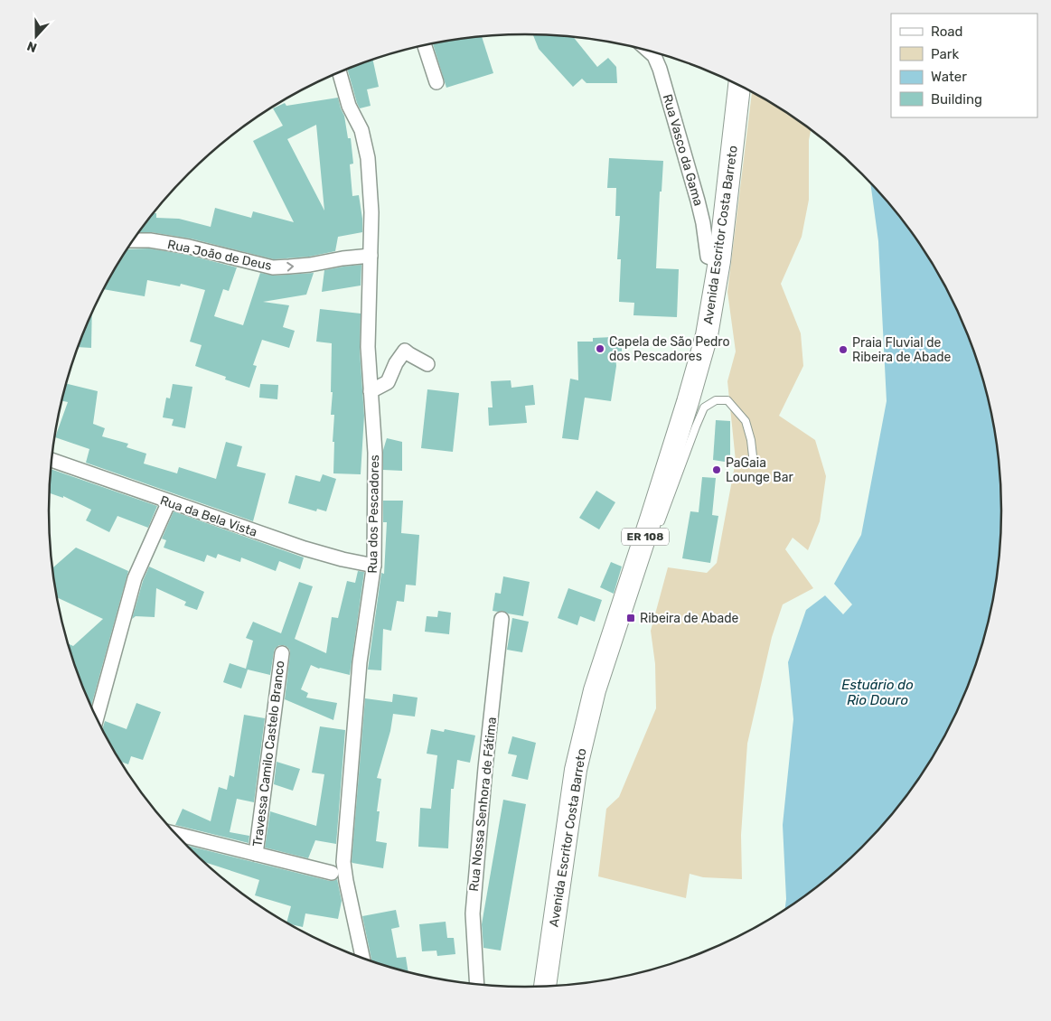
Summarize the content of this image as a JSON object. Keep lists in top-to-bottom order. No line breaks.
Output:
{"streets":{"main road":["Avenida Escritor Costa Barreto","ER 108"],"street":["Rua Vasco da Gama","Rua João de Deus","Rua dos Pescadores","Rua da Bela Vista","Travessa Camilo Castelo Branco","Rua Nossa Senhora de Fátima"]},"crossings":[["Rua Vasco da Gama","Avenida Escritor Costa Barreto"],["Rua João de Deus","Rua dos Pescadores"],["Rua dos Pescadores","Rua da Bela Vista"]],"one_way":["Rua João de Deus"],"water":["Estuário do Rio Douro"],"places":{"other":["Capela de São Pedro dos Pescadores","Praia Fluvial de Ribeira de Abade","PaGaia Lounge Bar"],"transit":["Ribeira de Abade"]},"legend":["Road","Park","Water","Building"],"north":"bottom"}
